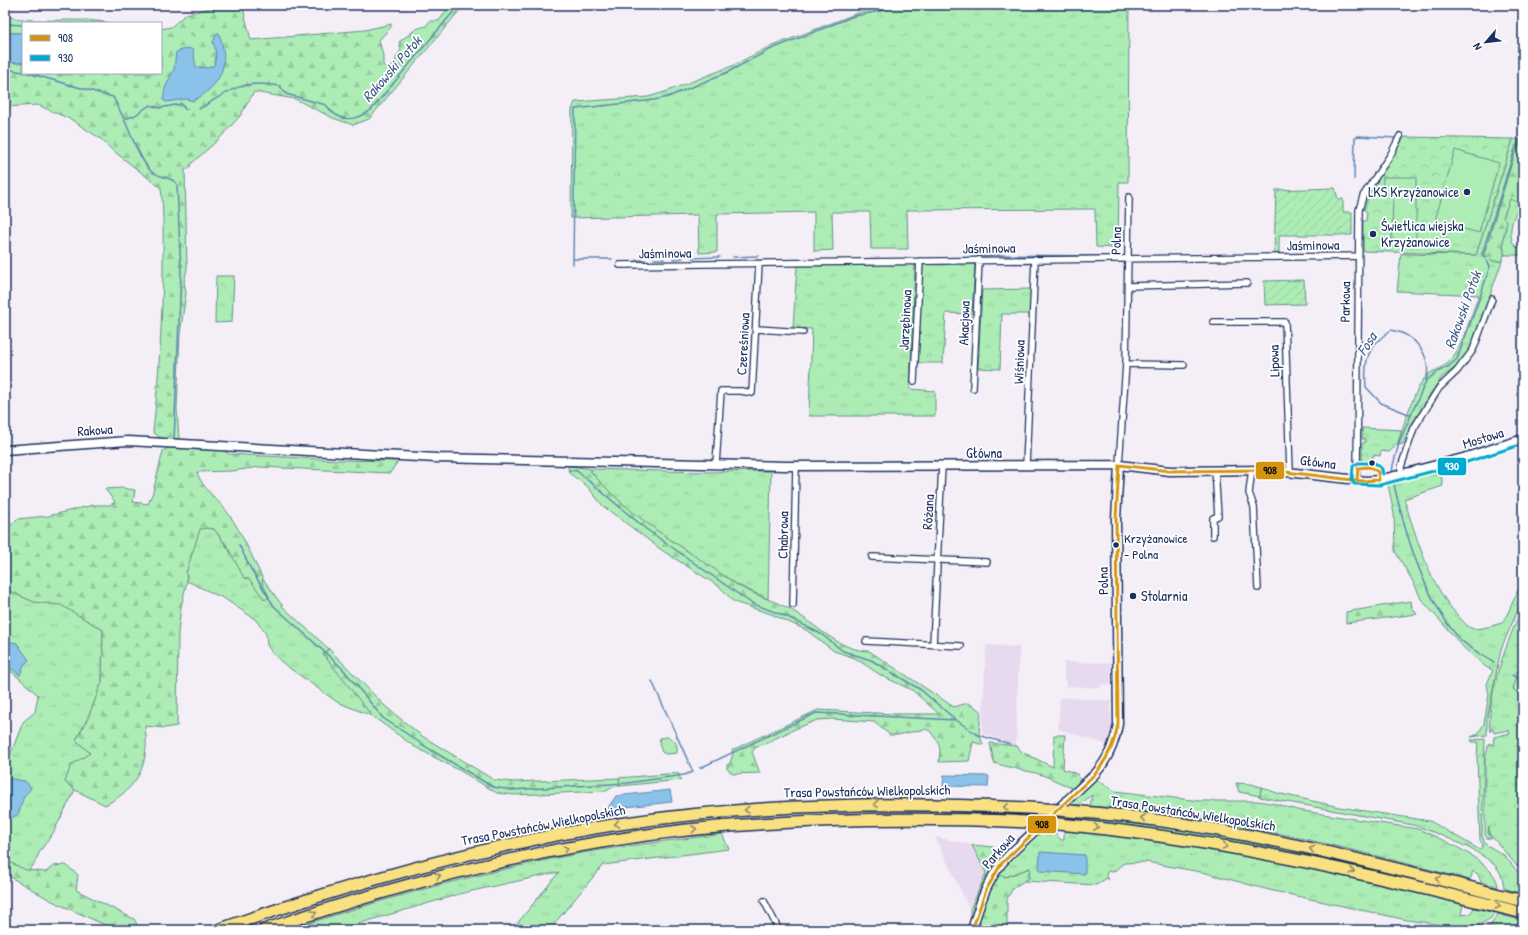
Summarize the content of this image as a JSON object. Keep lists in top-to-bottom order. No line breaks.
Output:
{"streets":{"highway":["Trasa Powstańców Wielkopolskich"],"street":["Polna","Jaśminowa","Parkowa","Jarzębinowa","Akacjowa","Czereśniowa","Lipowa","Wiśniowa","Rakowa","Mostowa","Główna","Różana","Chabrowa"]},"crossings":[["Polna","Jaśminowa"],["Polna","Parkowa"],["Polna","Główna"],["Jaśminowa","Parkowa"],["Jaśminowa","Jarzębinowa"],["Jaśminowa","Akacjowa"],["Jaśminowa","Czereśniowa"],["Jaśminowa","Wiśniowa"],["Parkowa","Mostowa"],["Parkowa","Główna"],["Czereśniowa","Rakowa"],["Czereśniowa","Główna"],["Lipowa","Główna"],["Wiśniowa","Główna"],["Rakowa","Główna"],["Mostowa","Główna"],["Główna","Różana"],["Główna","Chabrowa"]],"water":["Rakowski Potok","Fosa"],"places":["LKS Krzyżanowice","Świetlica wiejska Krzyżanowice","Krzyżanowice - Polna","Stolarnia"],"lines":["transit line 930","transit line 908"],"legend":["908","930"],"north":"bottom left"}
